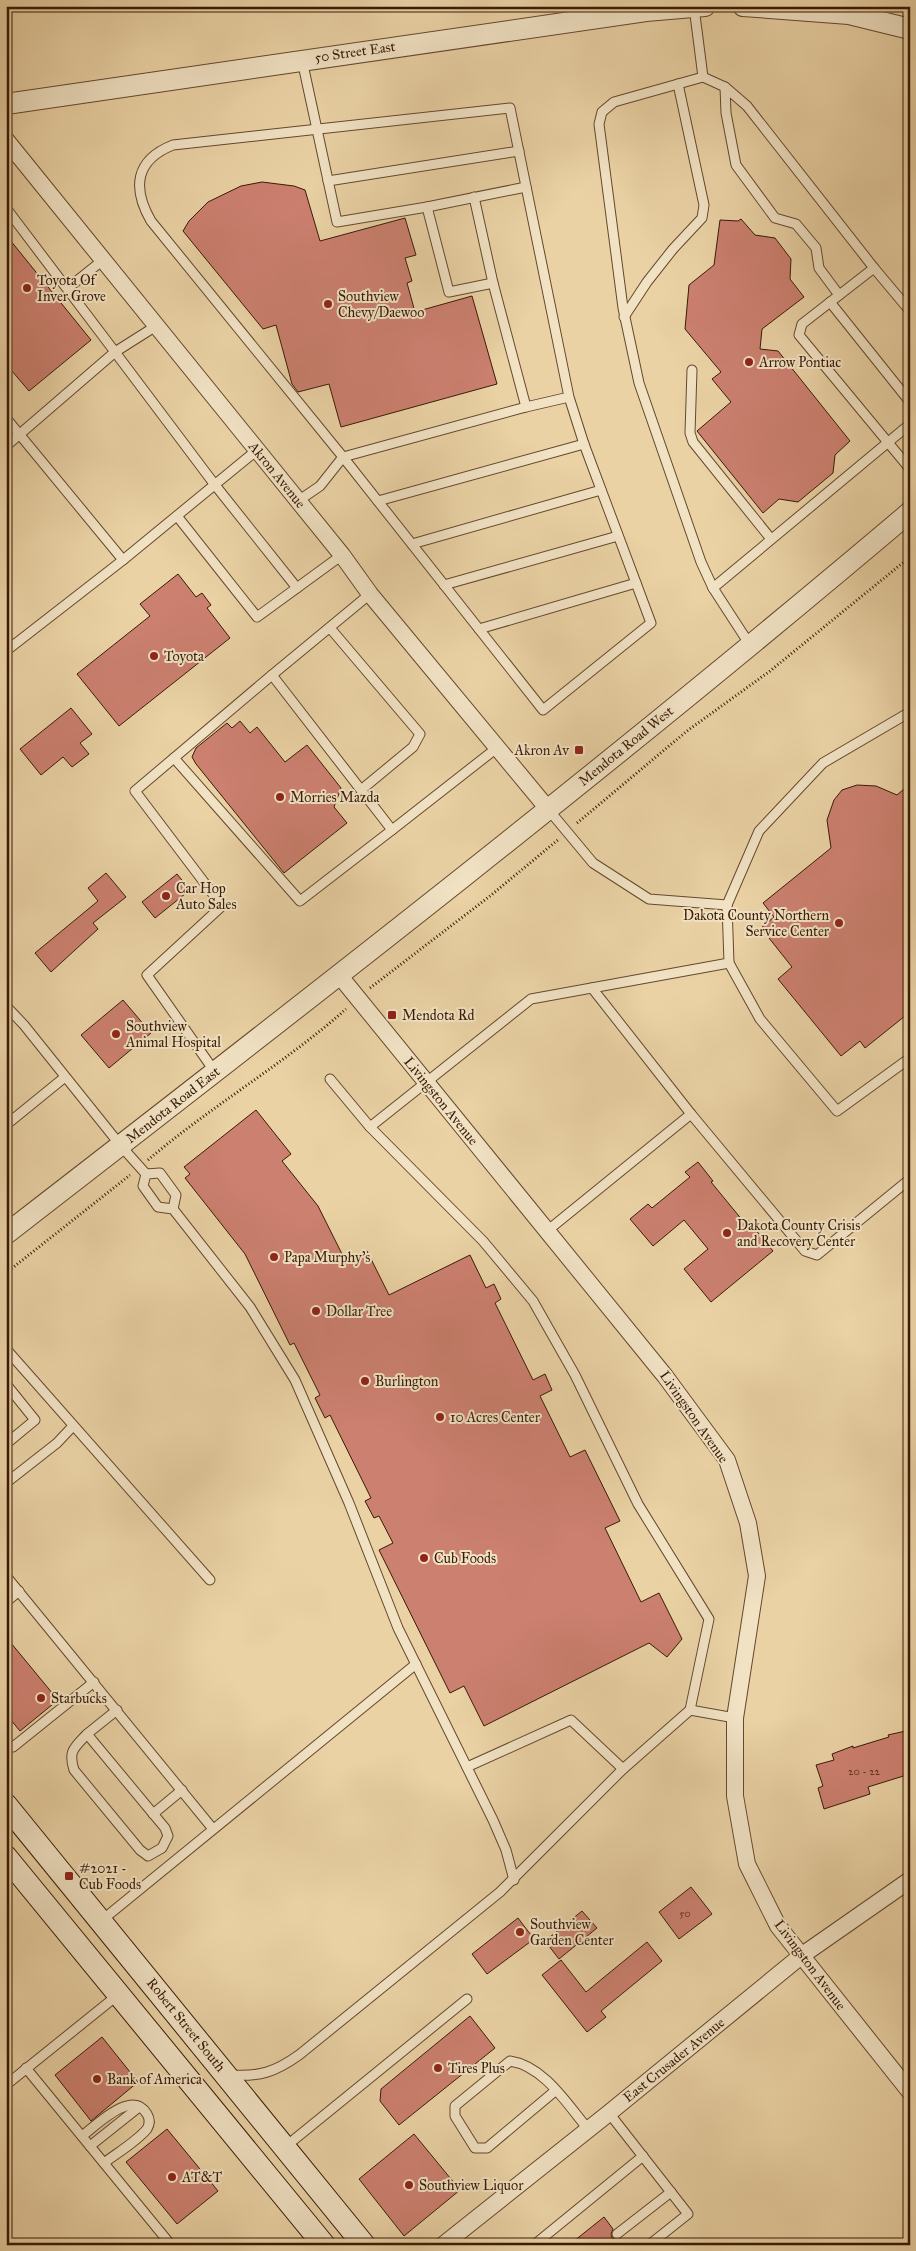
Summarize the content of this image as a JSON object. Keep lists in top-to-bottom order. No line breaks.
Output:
{"streets":{"main road":["Robert Street South"],"street":["50 Street East","Akron Avenue","Mendota Road West","Livingston Avenue","Mendota Road East","East Crusader Avenue"]},"crossings":[["Akron Avenue","Mendota Road West"],["Mendota Road West","Livingston Avenue"],["Mendota Road West","Mendota Road East"],["Livingston Avenue","Mendota Road East"],["Livingston Avenue","East Crusader Avenue"]],"places":{"other":["Toyota Of Inver Grove","Southview Chevy/Daewoo","Arrow Pontiac","Toyota","Morries Mazda","Car Hop Auto Sales","Dakota County Northern Service Center","Southview Animal Hospital","Dakota County Crisis and Recovery Center","Papa Murphy's","Dollar Tree","Burlington","10 Acres Center","Cub Foods","Starbucks","Southview Garden Center","Tires Plus","Bank of America","AT&T","Southview Liquor"],"transit":["Akron Av","Mendota Rd","#2021 - Cub Foods"]},"house_numbers":["20 - 22","50"]}
